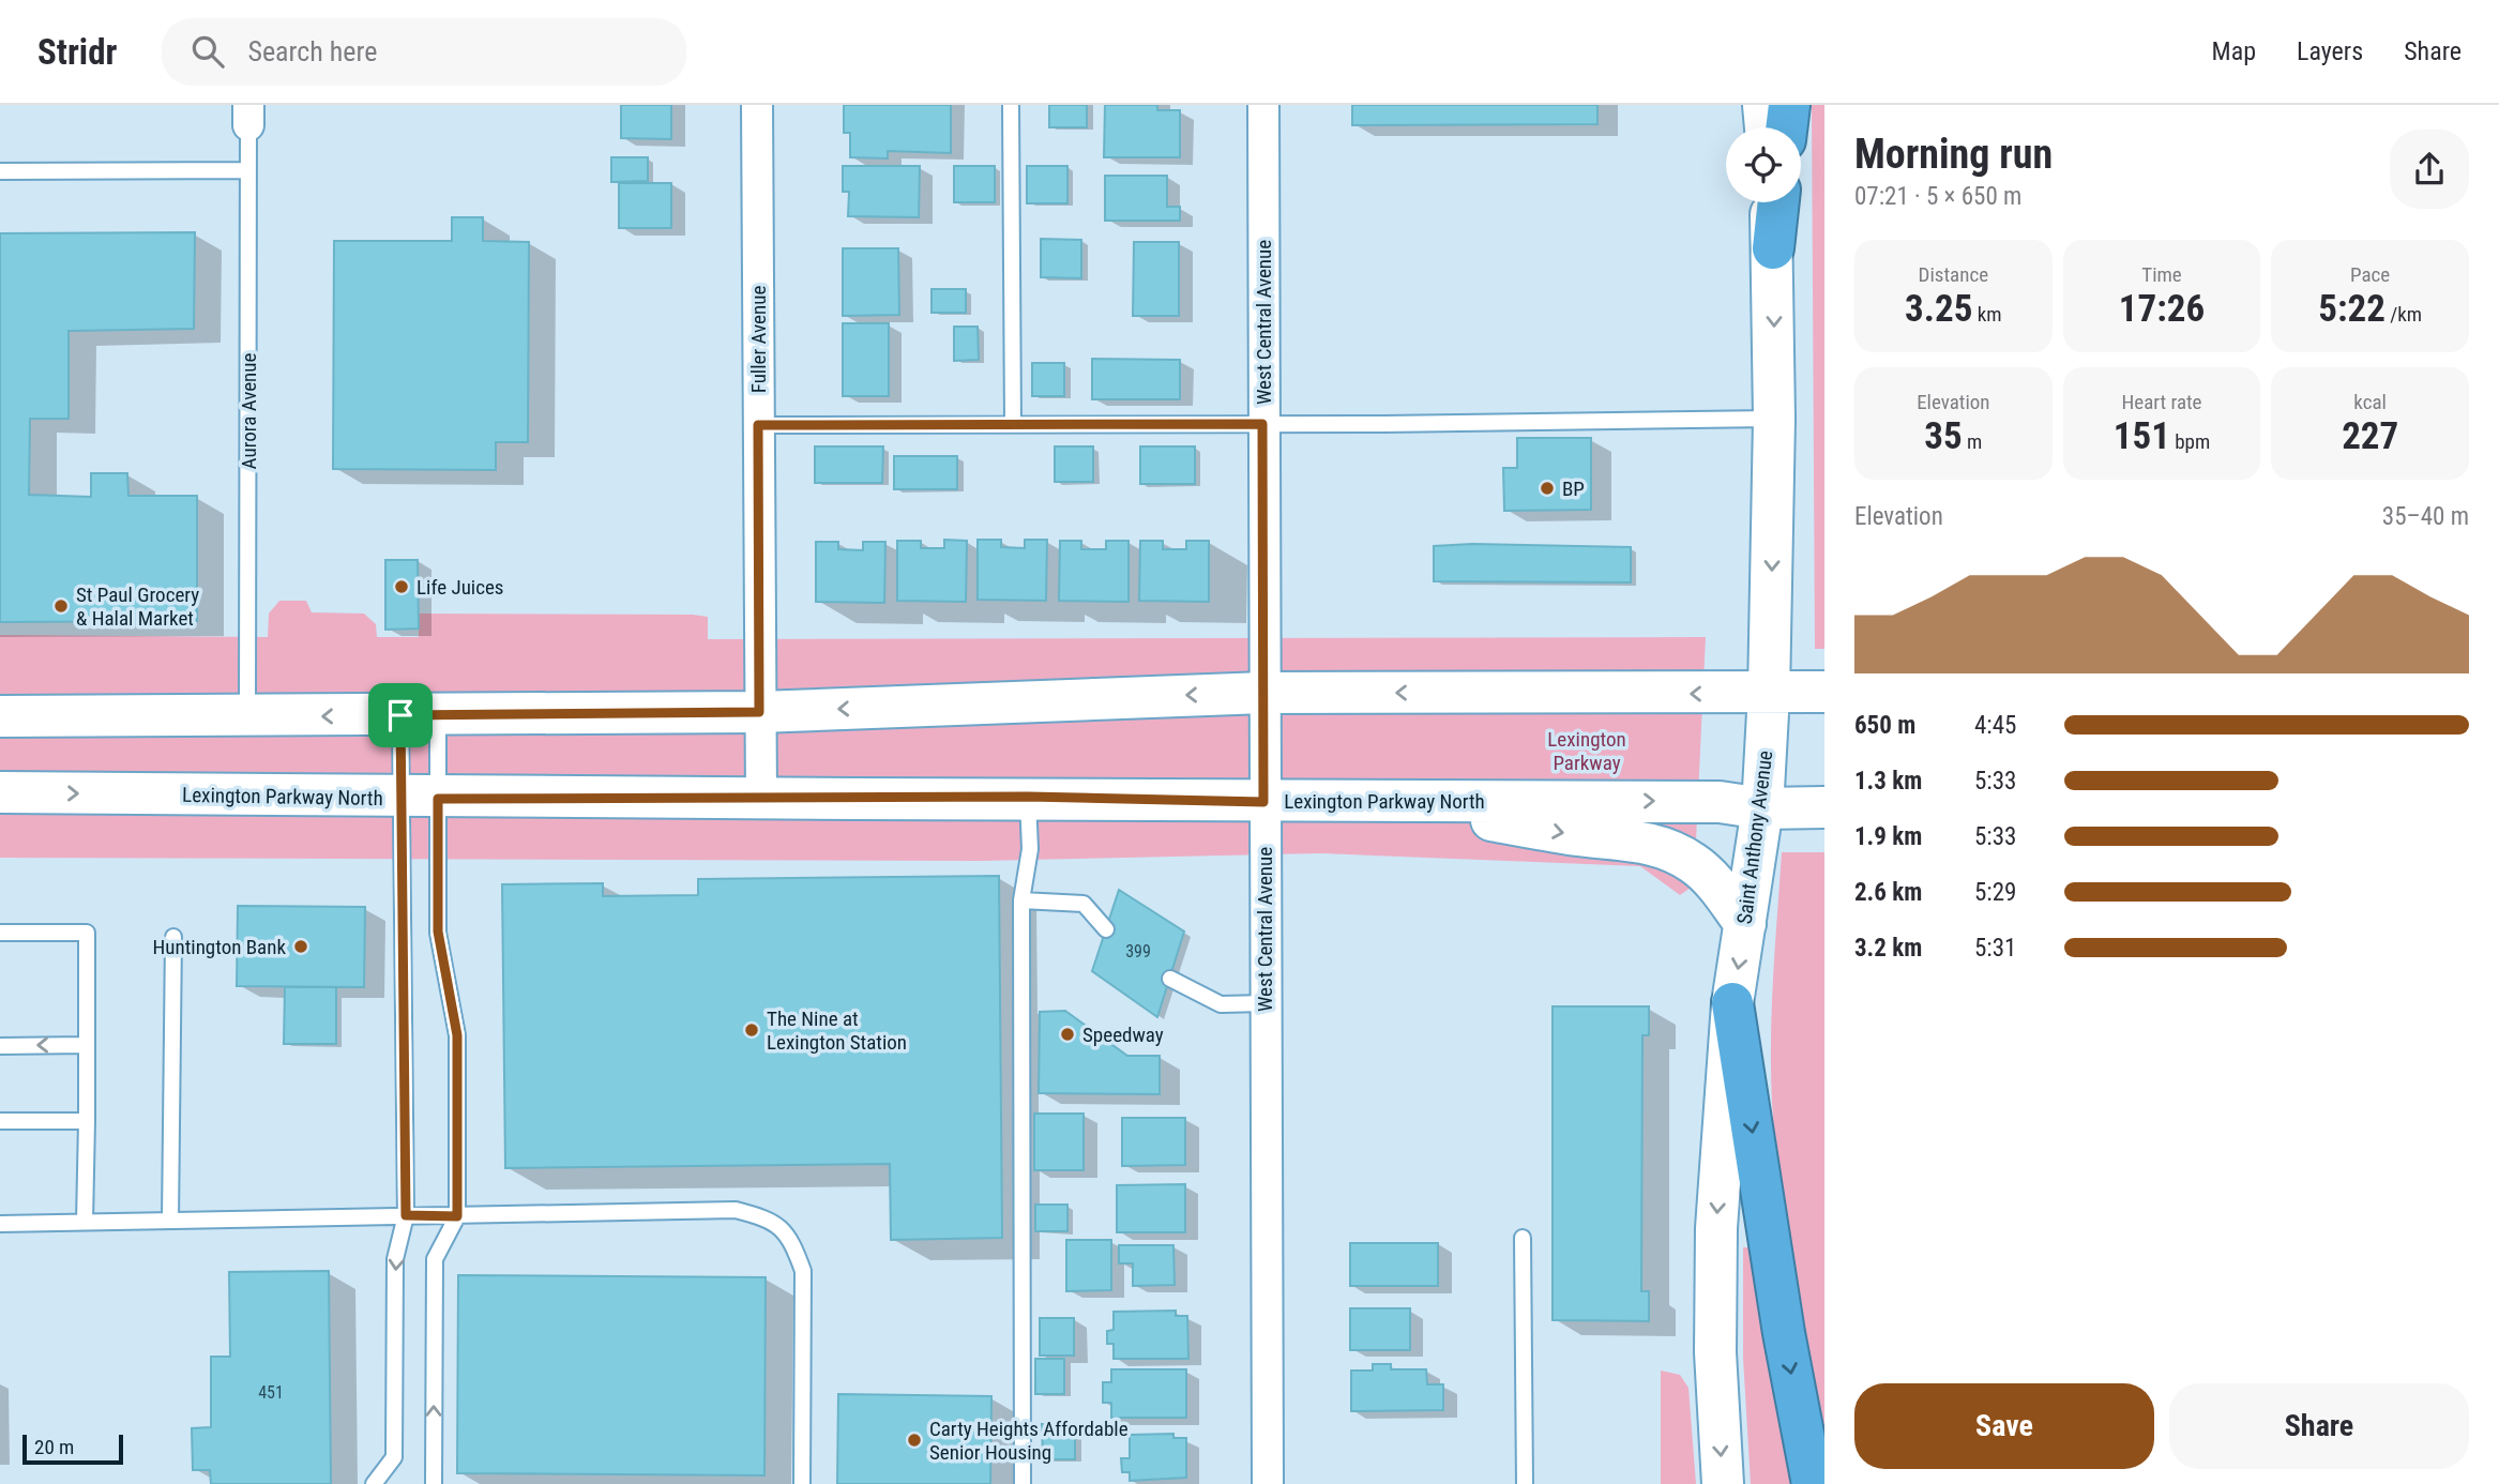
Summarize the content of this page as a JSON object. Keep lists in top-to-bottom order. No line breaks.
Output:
{"streets":{"main road":["Lexington Parkway North","Saint Anthony Avenue"],"street":["West Central Avenue","Fuller Avenue"],"lane":["Aurora Avenue"]},"crossings":[["West Central Avenue","Lexington Parkway North"],["Fuller Avenue","Lexington Parkway North"],["Lexington Parkway North","Saint Anthony Avenue"]],"one_way":["Saint Anthony Avenue"],"parks":["Lexington Parkway"],"places":["BP","Life Juices","St Paul Grocery & Halal Market","Huntington Bank","The Nine at Lexington Station","Speedway","Carty Heights Affordable Senior Housing"],"house_numbers":["399","451"],"scale_bar":"20 m","page":{"header":"Stridr","search":"Search here","nav":["Map","Layers","Share"],"heading":["Morning run","07:21 · 5 × 650 m"],"stats":[["Distance","3.25 km"],["Time","17:26"],["Pace","5:22 /km"],["Elevation","35 m"],["Heart rate","151 bpm"],["kcal","227"]],"chart":["Elevation","35–40 m"],"list":[{"name":"650 m","note":"4:45"},{"name":"1.3 km","note":"5:33"},{"name":"1.9 km","note":"5:33"},{"name":"2.6 km","note":"5:29"},{"name":"3.2 km","note":"5:31"}],"buttons":["Save","Share"],"scale":"20 m"}}
